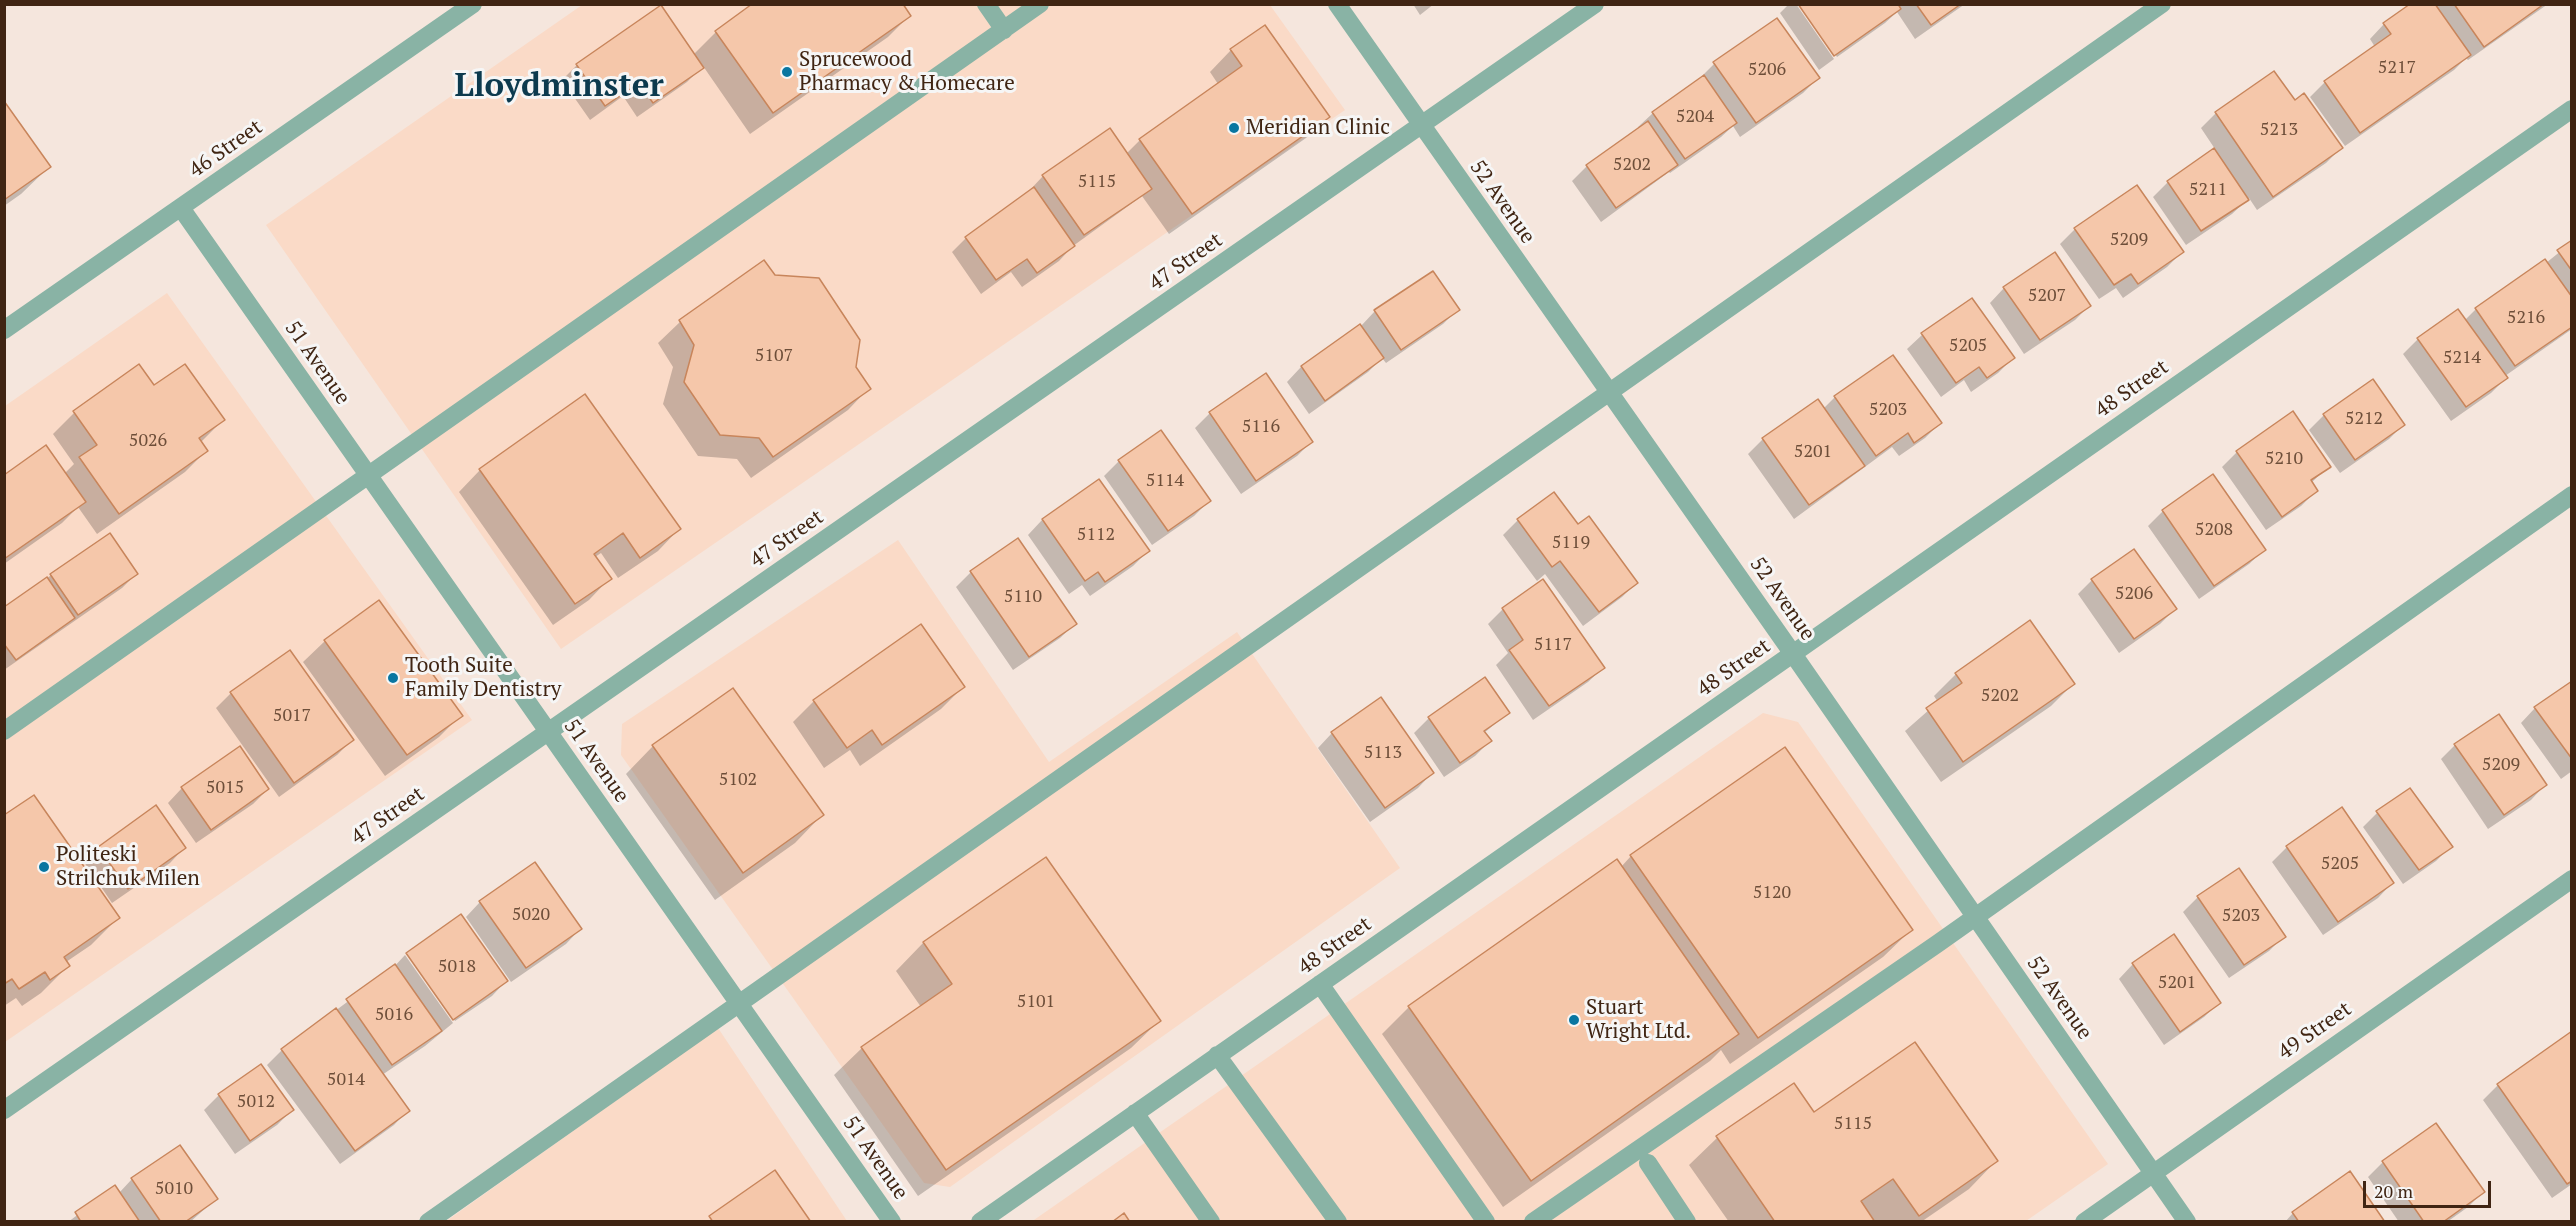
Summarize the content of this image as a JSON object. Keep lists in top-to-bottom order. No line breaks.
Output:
{"streets":{"street":["46 Street","52 Avenue","47 Street","51 Avenue","48 Street","49 Street"]},"crossings":[["46 Street","51 Avenue"],["52 Avenue","47 Street"],["52 Avenue","48 Street"],["52 Avenue","49 Street"],["47 Street","51 Avenue"]],"districts":["Lloydminster"],"places":["Sprucewood Pharmacy & Homecare","Meridian Clinic","Tooth Suite Family Dentistry","Politeski Strilchuk Milen","Stuart Wright Ltd."],"house_numbers":["5217","5206","5204","5213","5202","5115","5211","5209","5207","5216","5205","5107","5214","5203","5212","5116","5026","5201","5210","5114","5208","5112","5119","5206","5110","5117","5202","5017","5113","5209","5102","5015","5205","5120","5020","5203","5018","5201","5101","5016","5014","5012","5115","5010"],"scale_bar":"20 m"}
